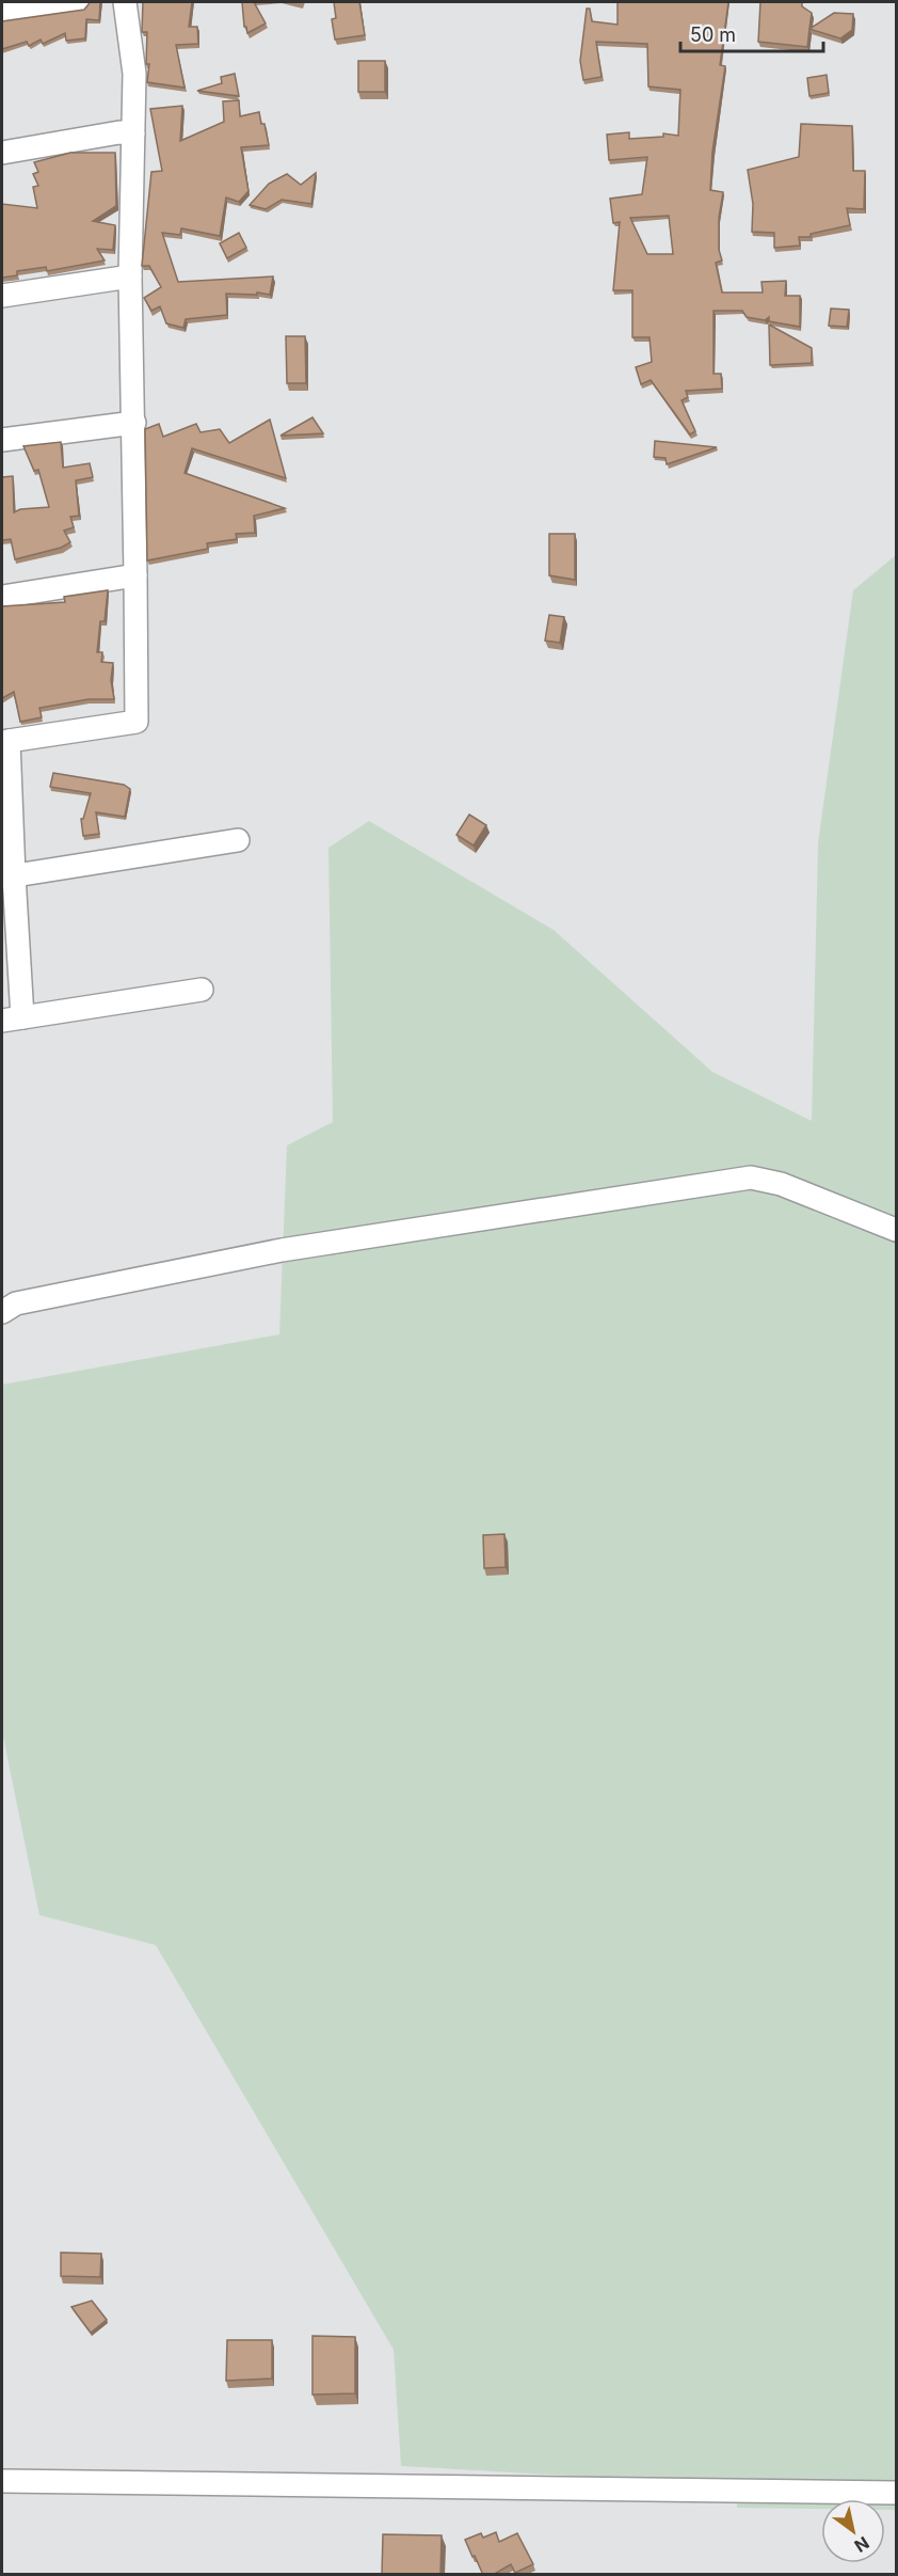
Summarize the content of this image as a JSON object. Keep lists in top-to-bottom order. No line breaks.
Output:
{"scale_bar":"50 m","north":"bottom right"}
